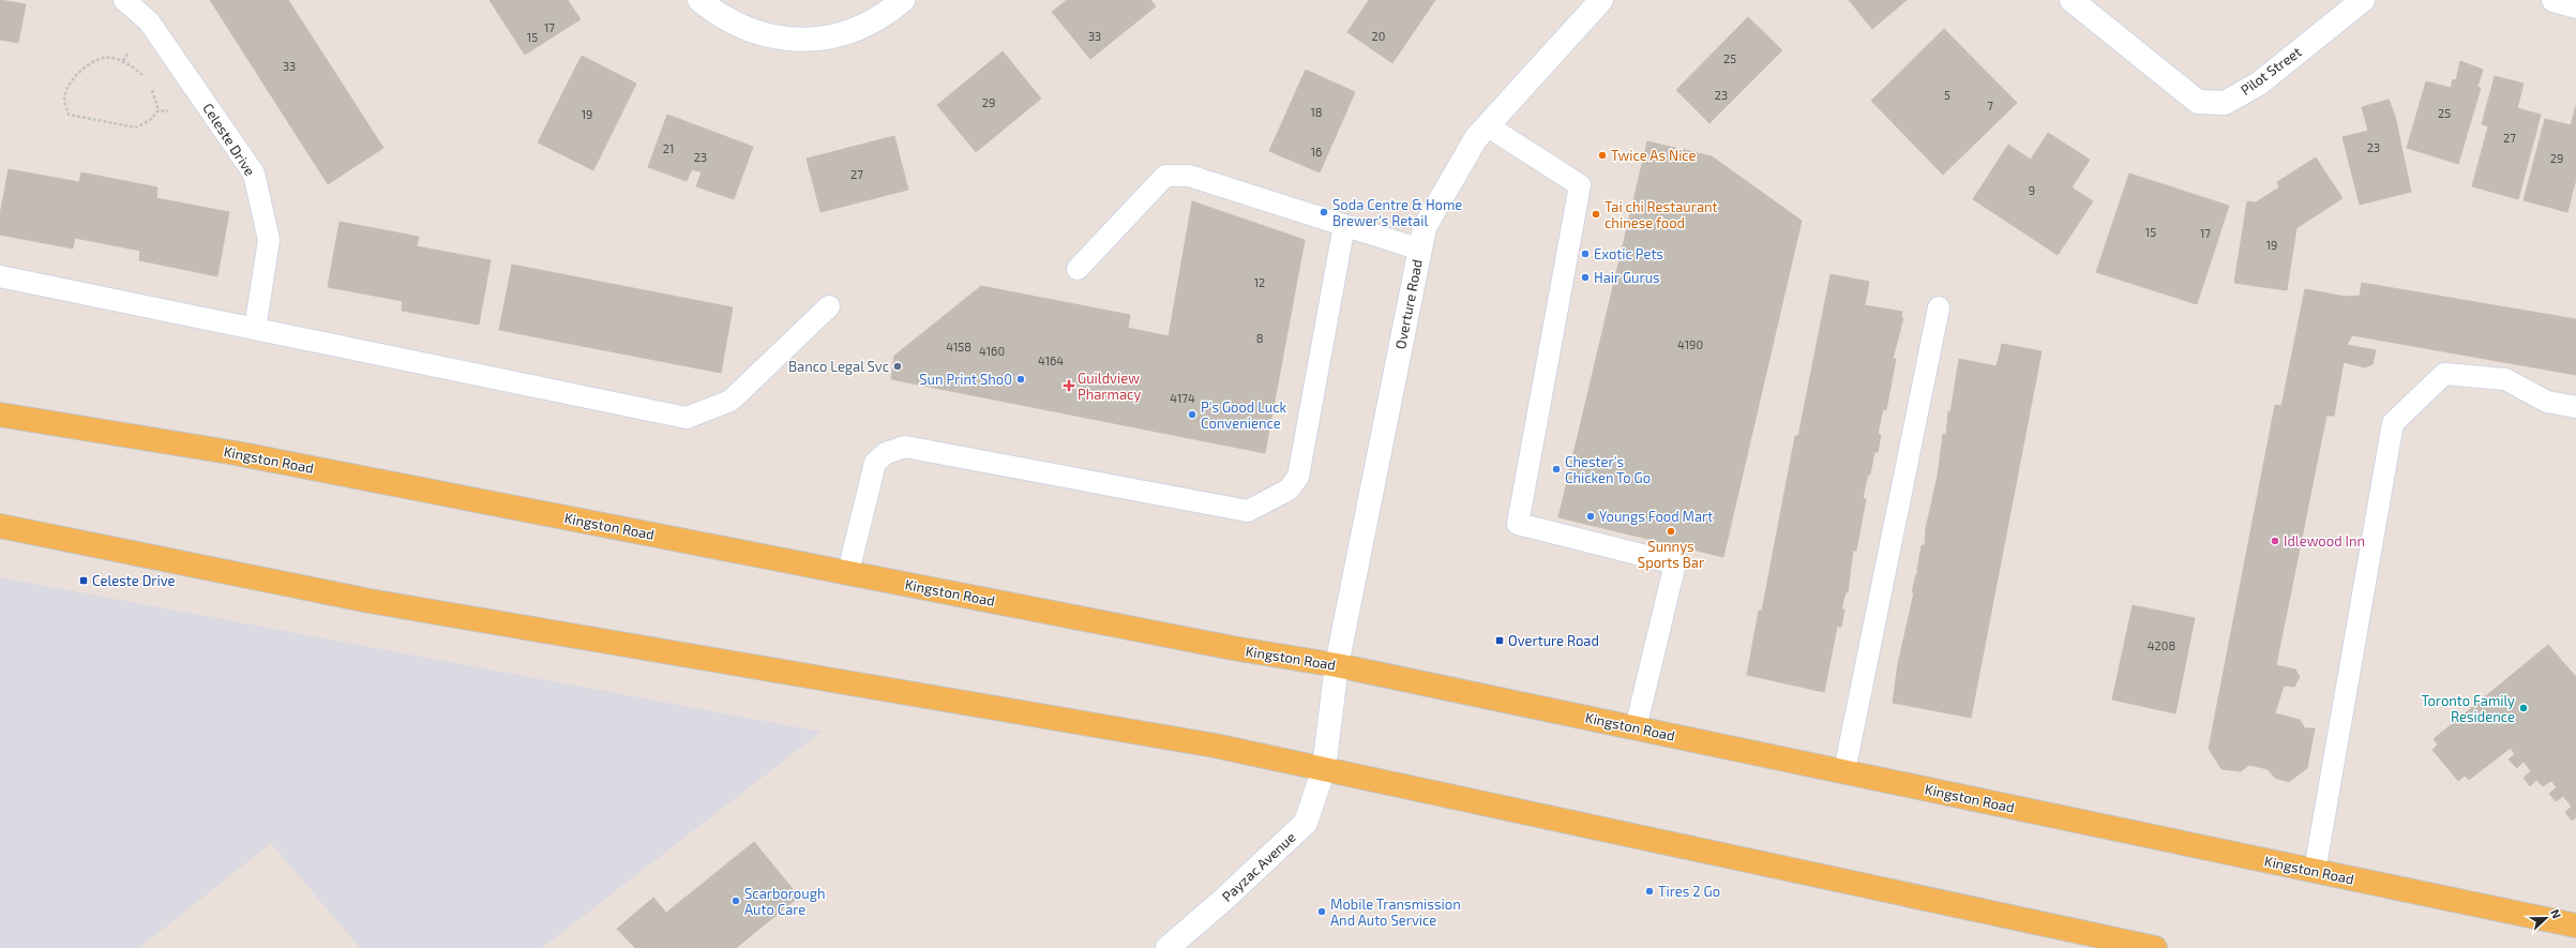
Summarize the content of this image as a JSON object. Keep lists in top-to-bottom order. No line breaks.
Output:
{"streets":{"main road":["Kingston Road"],"street":["Pilot Street","Overture Road","Payzac Avenue"],"lane":["Celeste Drive"]},"crossings":[["Overture Road","Kingston Road"],["Overture Road","Payzac Avenue"]],"places":{"other":["Twice As Nice","Soda Centre & Home Brewer's Retail","Tai chi Restaurant chinese food","Exotic Pets","Hair Gurus","Banco Legal Svc","Sun Print Sho0","P's Good Luck Convenience","Chester's Chicken To Go","Youngs Food Mart","Sunnys Sports Bar","Idlewood Inn","Toronto Family Residence","Tires 2 Go","Scarborough Auto Care","Mobile Transmission And Auto Service"],"health":["Guildview Pharmacy"],"transit":["Celeste Drive","Overture Road"]},"house_numbers":["17","33","20","15","25","33","23","5","29","7","18","25","19","27","23","21","16","23","29","27","9","15","17","19","12","8","4190","4158","4160","4164","4174","4208"],"north":"right"}
